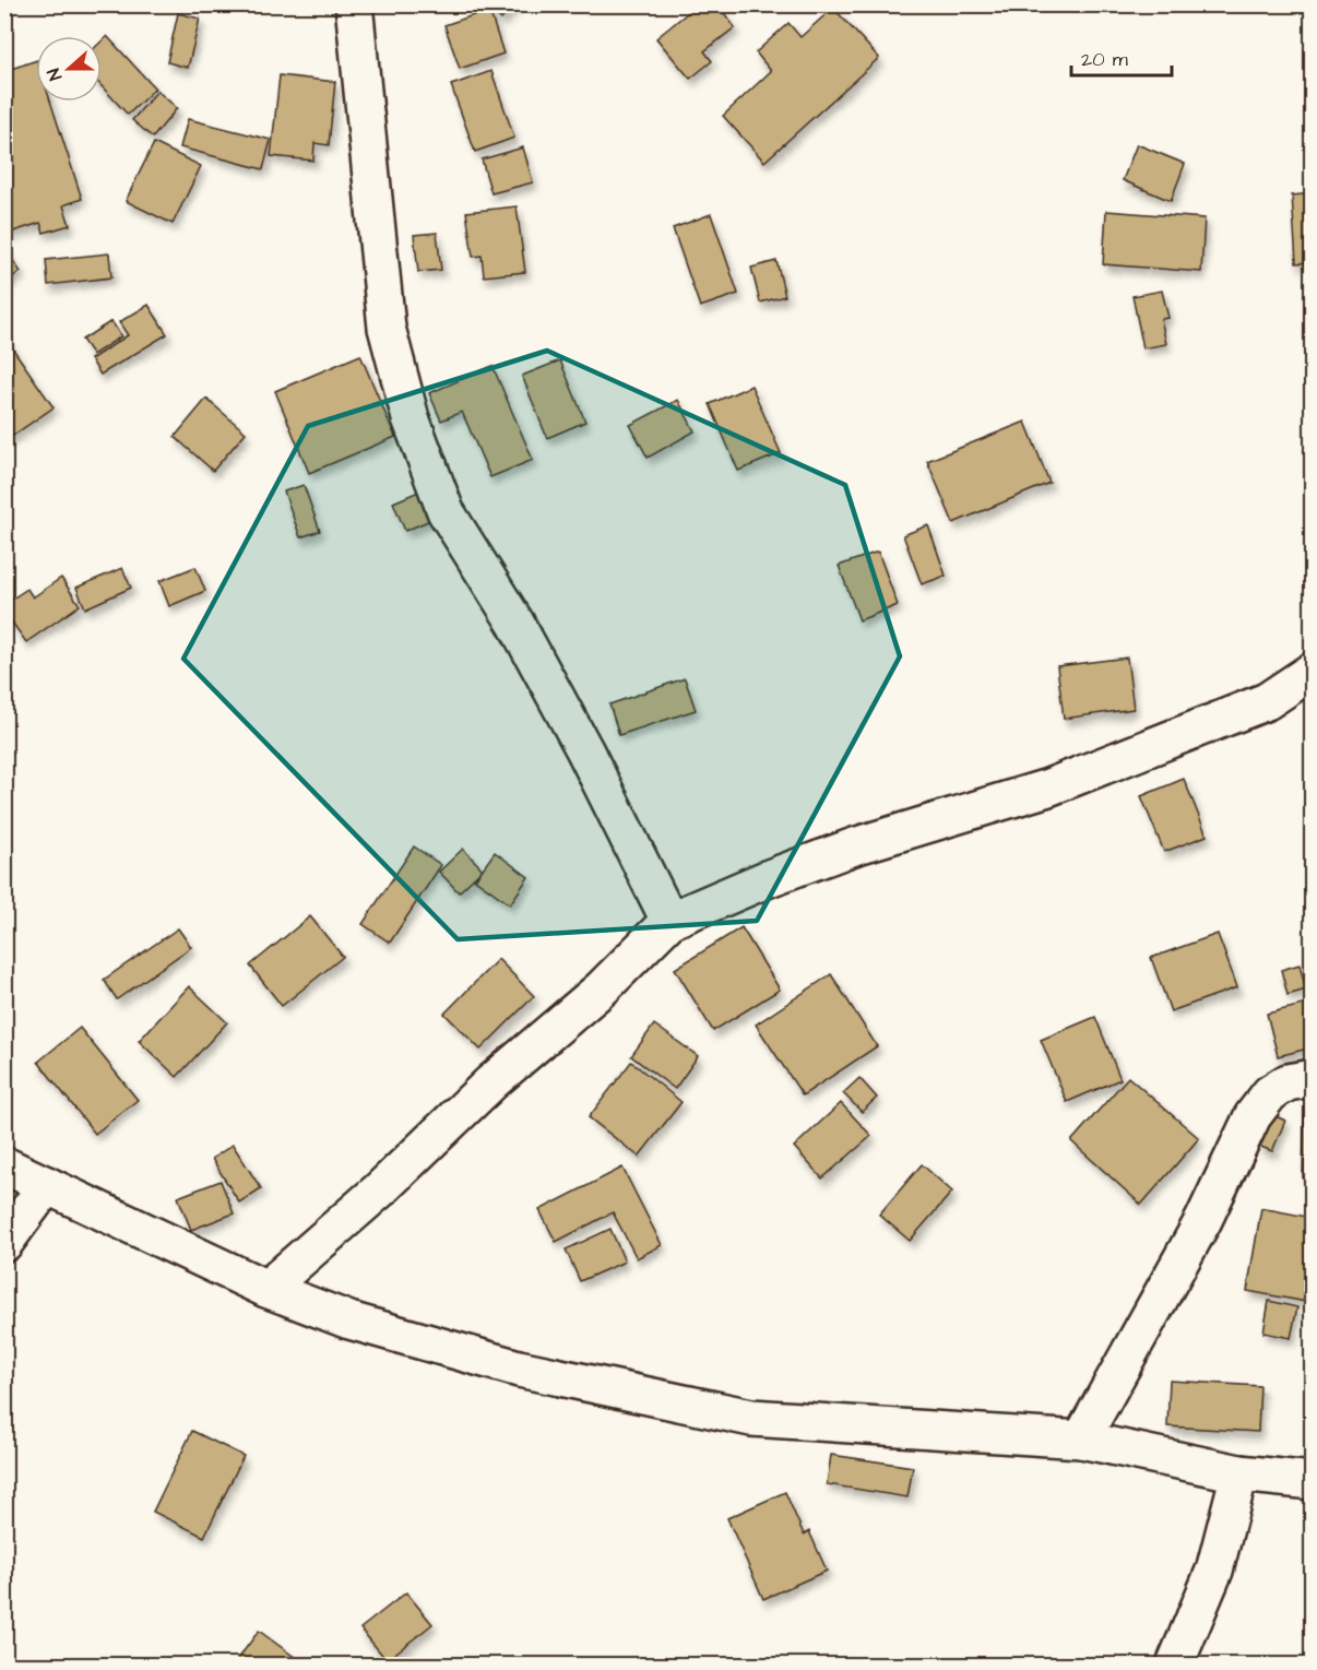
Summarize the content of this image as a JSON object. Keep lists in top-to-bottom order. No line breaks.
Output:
{"scale_bar":"20 m","north":"left"}
